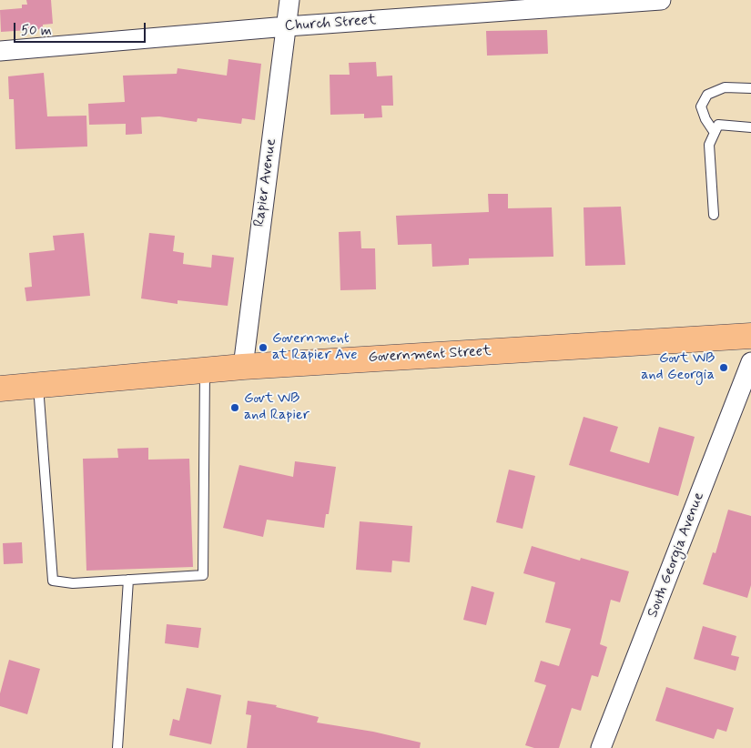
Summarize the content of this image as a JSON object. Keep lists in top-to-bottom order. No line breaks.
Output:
{"streets":{"main road":["Government Street"],"street":["Church Street","Rapier Avenue","South Georgia Avenue"]},"crossings":[["Church Street","Rapier Avenue"],["Rapier Avenue","Government Street"]],"places":["Government at Rapier Ave","Govt WB and Georgia","Govt WB and Rapier"],"scale_bar":"50 m"}
